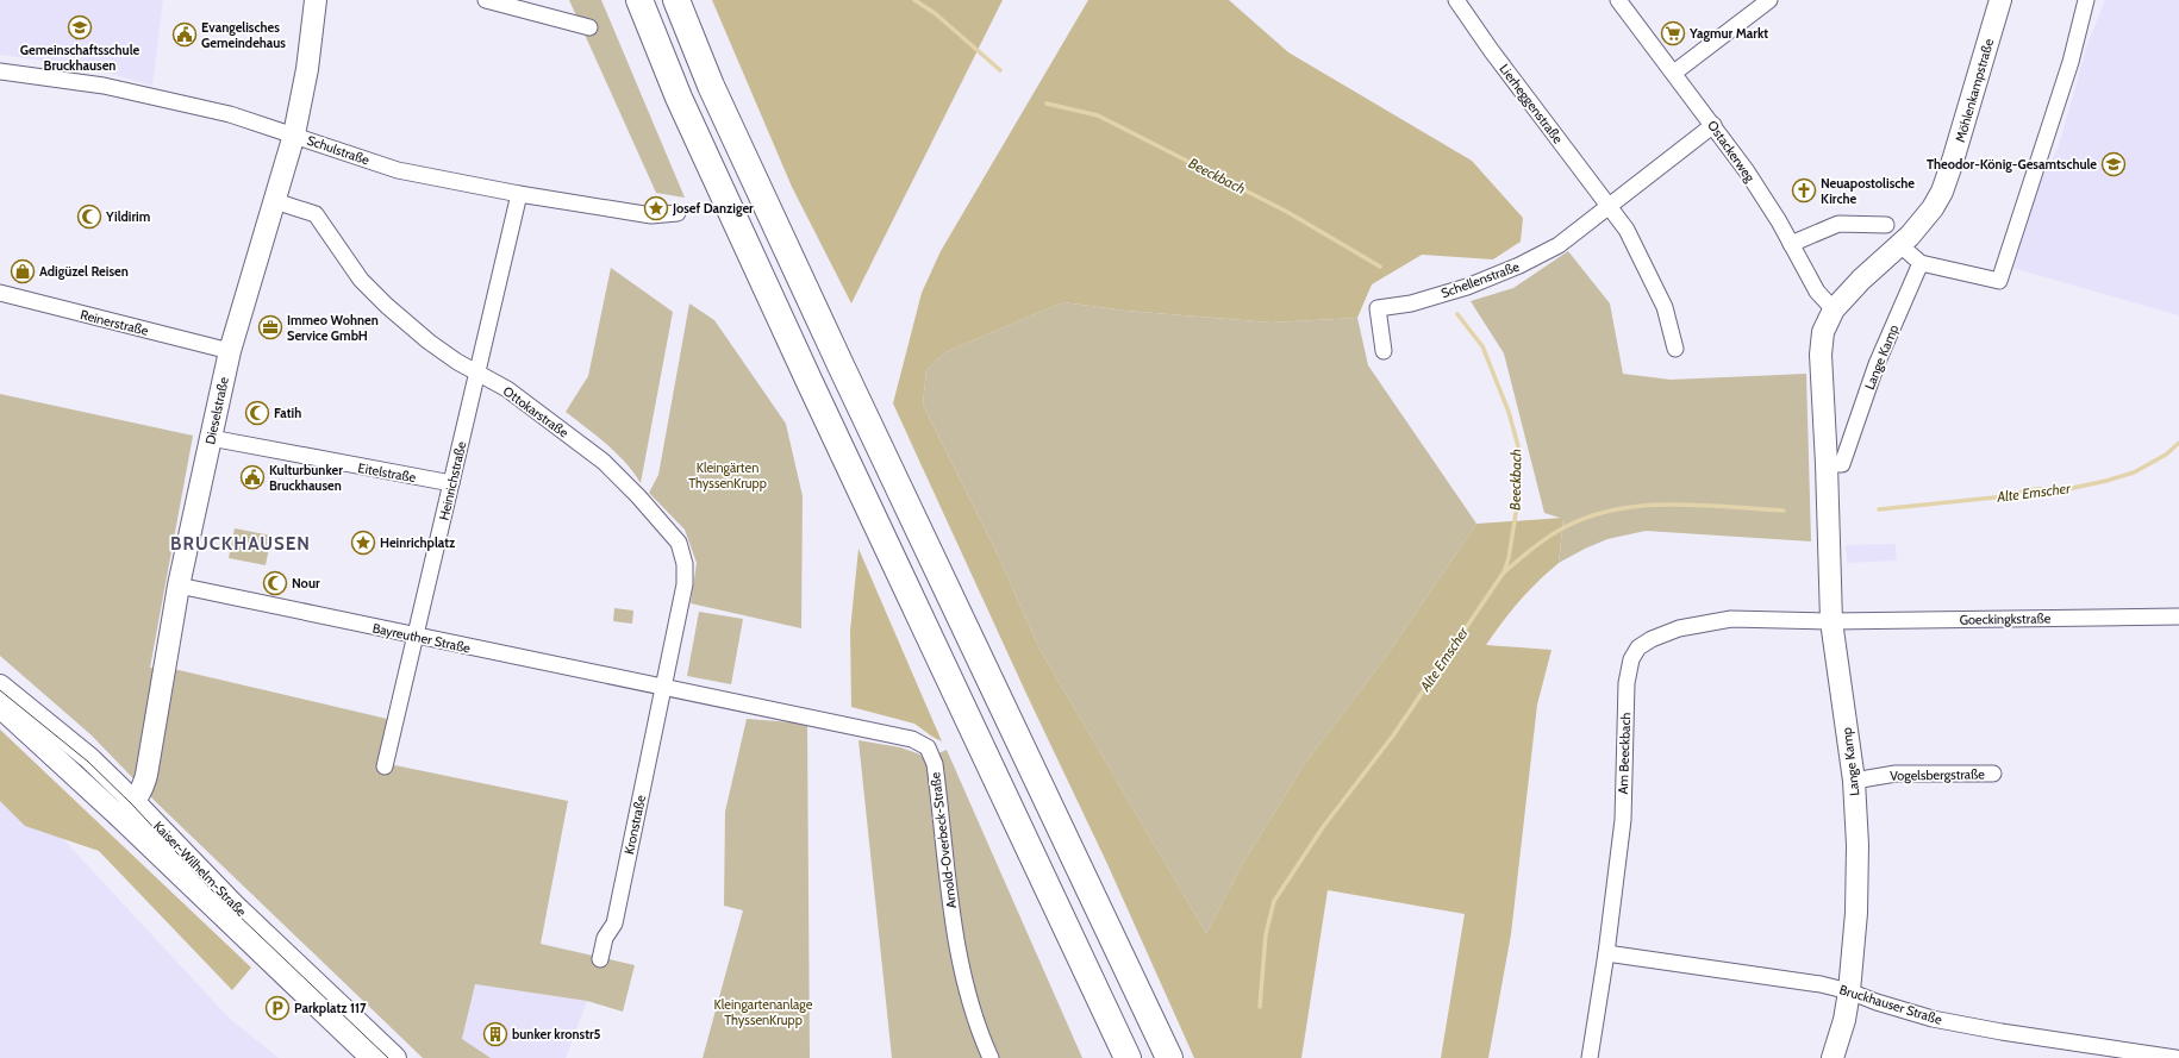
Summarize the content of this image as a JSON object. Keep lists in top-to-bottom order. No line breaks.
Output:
{"streets":{"street":["Möhlenkampstraße","Lierheggenstraße","Schulstraße","Ostackerweg","Schellenstraße","Reinerstraße","Lange Kamp","Dieselstraße","Ottokarstraße","Eitelstraße","Heinrichstraße","Goeckingkstraße","Bayreuther Straße","Am Beeckbach","Vogelsbergstraße","Kronstraße","Arnold-Overbeck-Straße","Kaiser-Wilhelm-Straße","Bruckhauser Straße"]},"crossings":[["Möhlenkampstraße","Ostackerweg"],["Möhlenkampstraße","Lange Kamp"],["Lierheggenstraße","Schellenstraße"],["Schulstraße","Dieselstraße"],["Schulstraße","Heinrichstraße"],["Ostackerweg","Schellenstraße"],["Ostackerweg","Lange Kamp"],["Reinerstraße","Dieselstraße"],["Lange Kamp","Goeckingkstraße"],["Lange Kamp","Am Beeckbach"],["Lange Kamp","Vogelsbergstraße"],["Lange Kamp","Bruckhauser Straße"],["Dieselstraße","Ottokarstraße"],["Dieselstraße","Eitelstraße"],["Dieselstraße","Bayreuther Straße"],["Dieselstraße","Kaiser-Wilhelm-Straße"],["Ottokarstraße","Heinrichstraße"],["Ottokarstraße","Bayreuther Straße"],["Ottokarstraße","Kronstraße"],["Ottokarstraße","Arnold-Overbeck-Straße"],["Eitelstraße","Heinrichstraße"],["Heinrichstraße","Bayreuther Straße"],["Goeckingkstraße","Am Beeckbach"],["Bayreuther Straße","Kronstraße"],["Bayreuther Straße","Arnold-Overbeck-Straße"],["Am Beeckbach","Bruckhauser Straße"],["Kronstraße","Arnold-Overbeck-Straße"]],"districts":["BRUCKHAUSEN"],"water":["Beeckbach","Alte Emscher"],"parks":["Kleingärten ThyssenKrupp","Kleingartenanlage ThyssenKrupp"],"places":{"school or university":["Gemeinschaftsschule Bruckhausen","Theodor-König-Gesamtschule"],"supermarket":["Yagmur Markt"],"public building":["Evangelisches Gemeindehaus","Kulturbunker Bruckhausen"],"church":["Neuapostolische Kirche"],"place":["Josef Danziger","Heinrichplatz"],"mosque":["Yildirim","Fatih","Nour"],"shop":["Adigüzel Reisen"],"office":["Immeo Wohnen Service GmbH"],"parking":["Parkplatz 117"],"building":["bunker kronstr5"]}}
